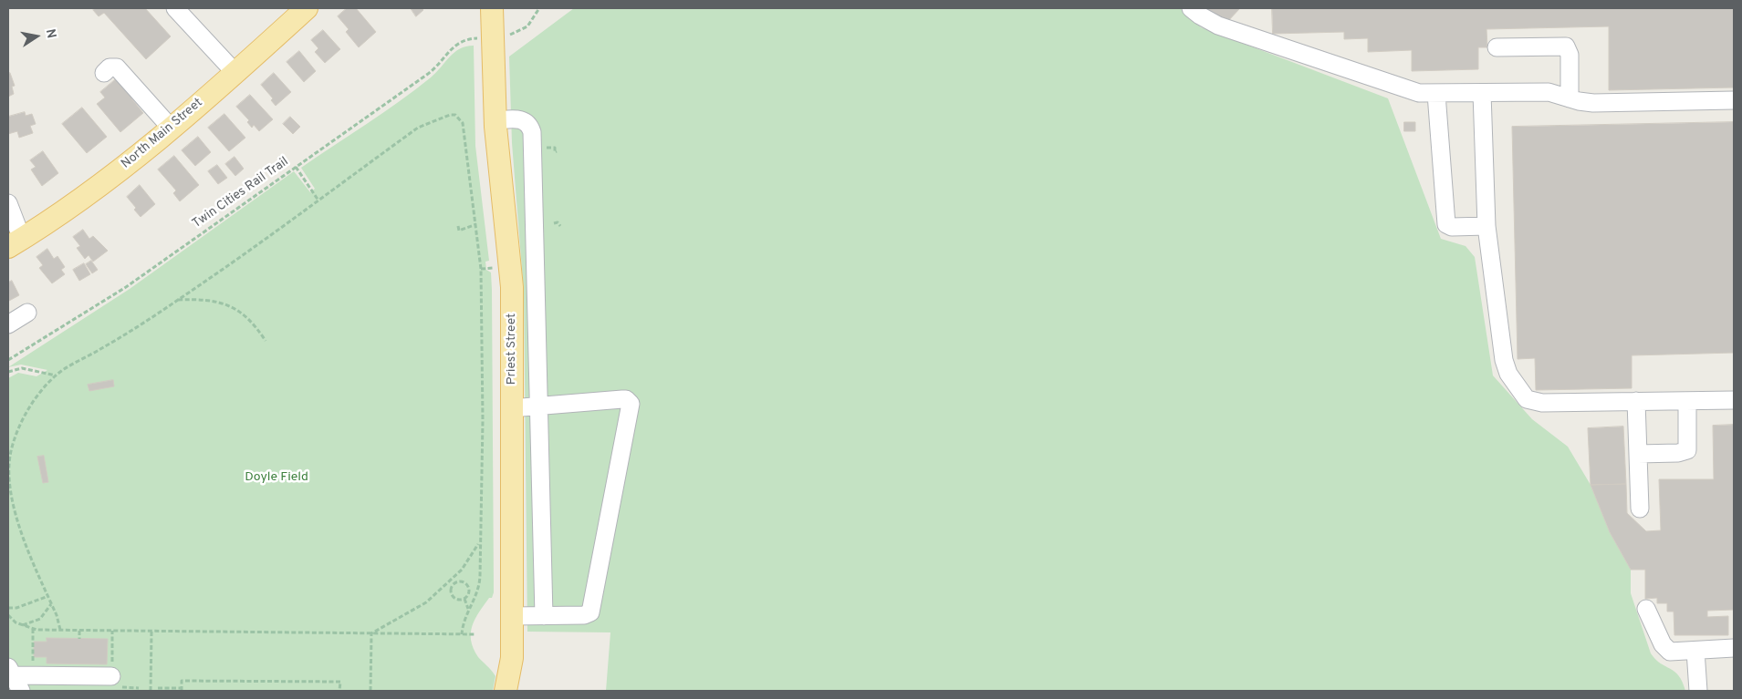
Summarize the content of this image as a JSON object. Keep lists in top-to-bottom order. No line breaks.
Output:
{"streets":{"main road":["North Main Street","Priest Street"],"path":["Twin Cities Rail Trail"]},"parks":["Doyle Field"],"north":"right"}
